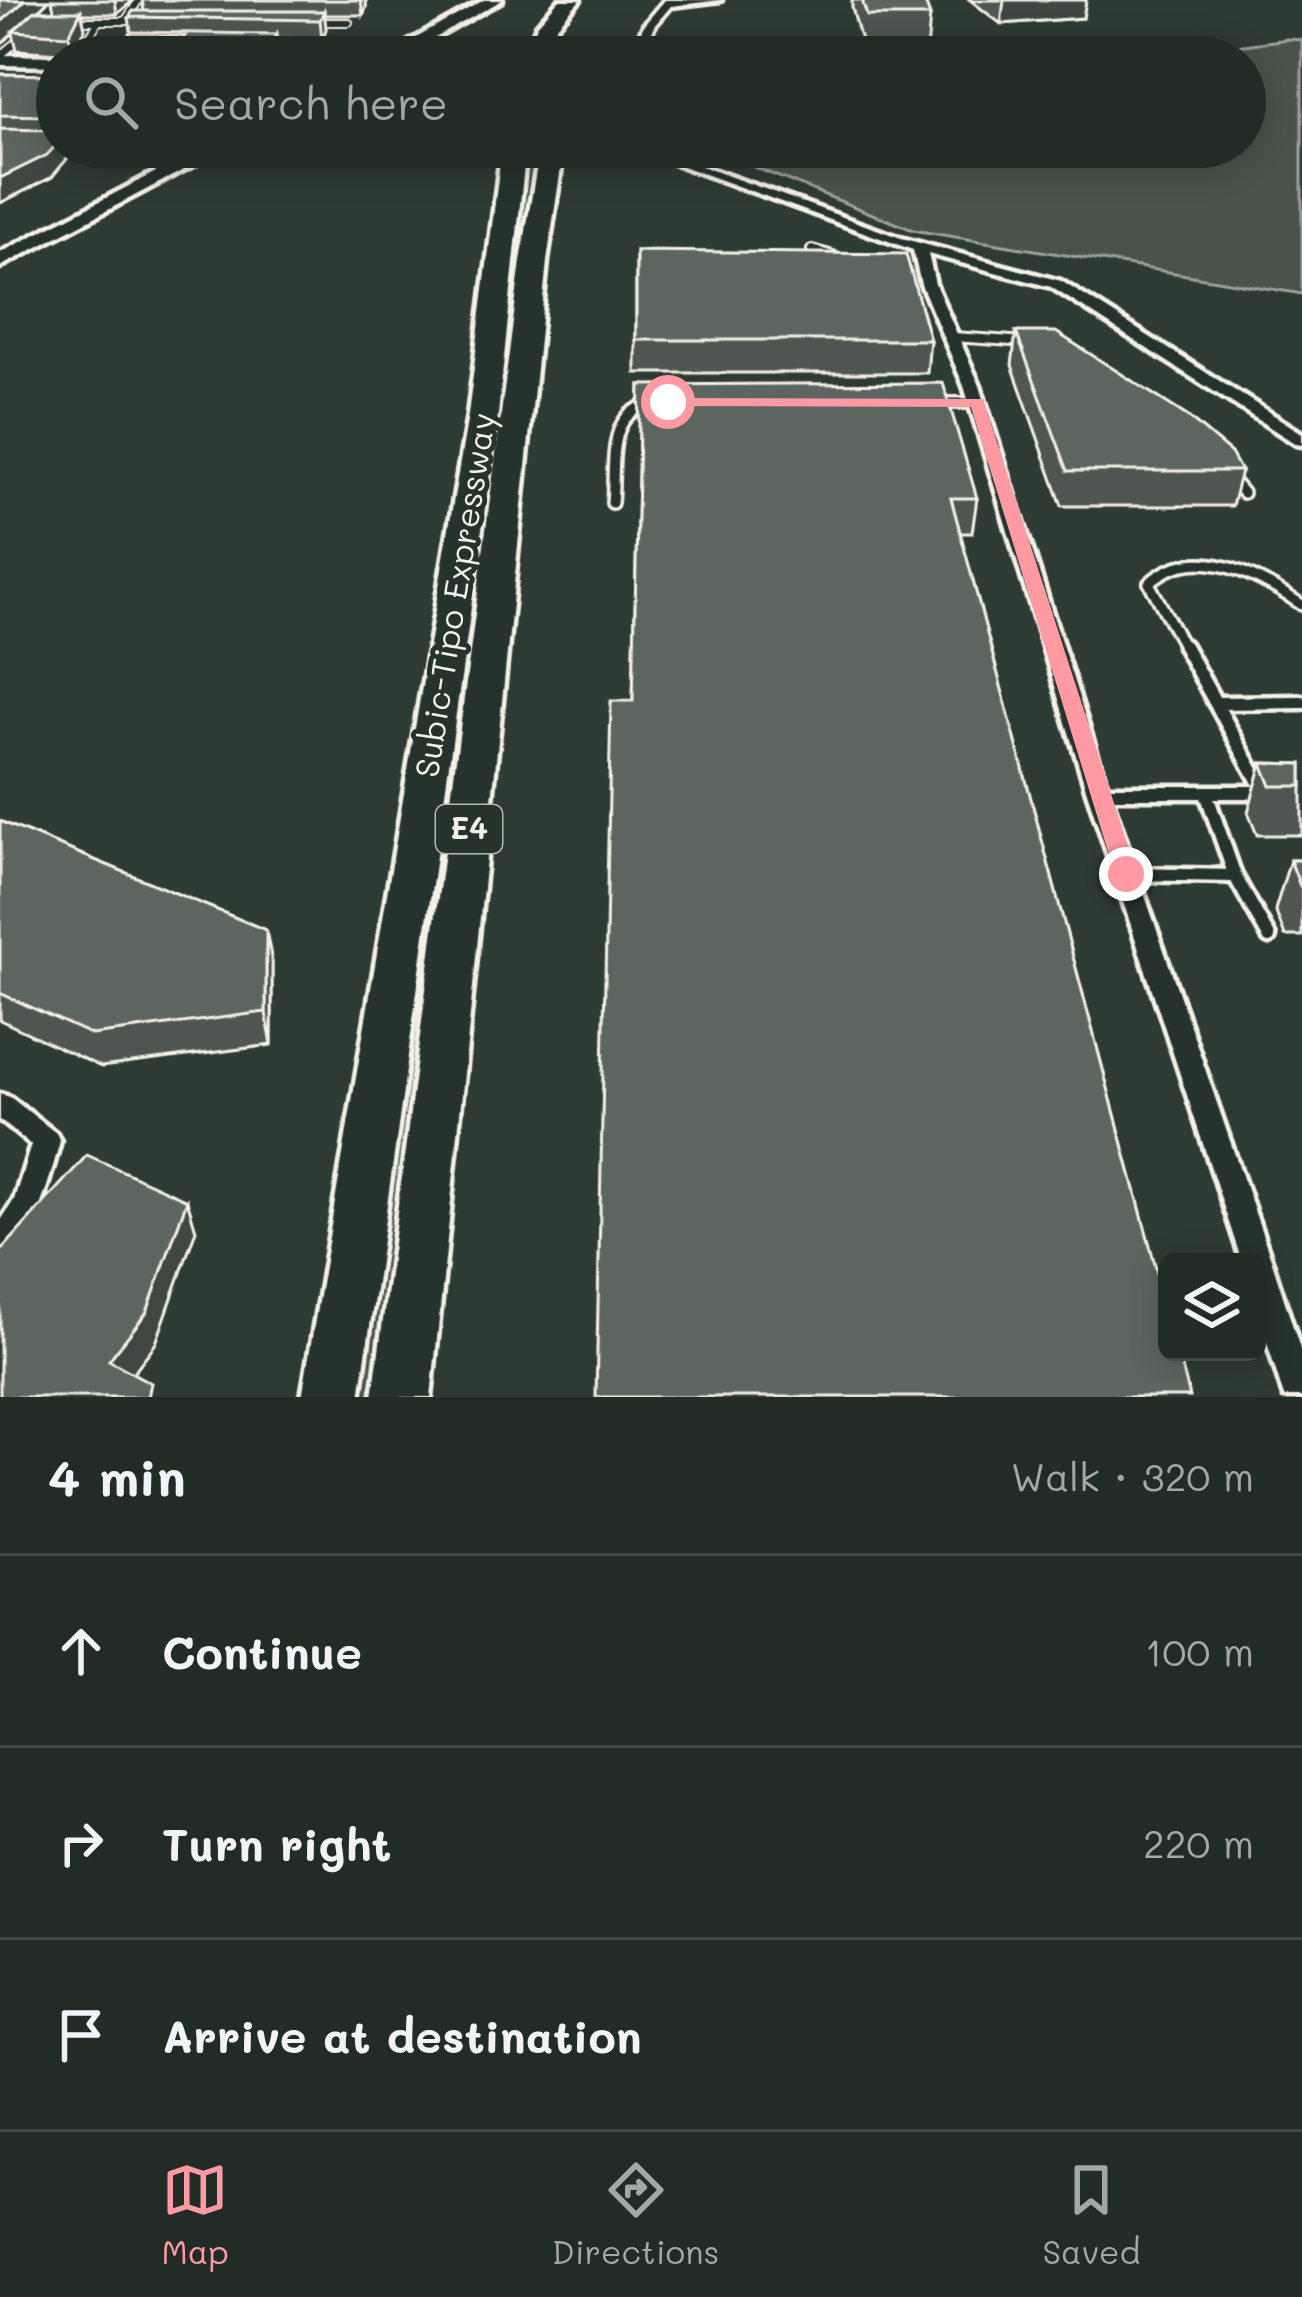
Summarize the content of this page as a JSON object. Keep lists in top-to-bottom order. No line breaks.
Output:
{"streets":{"highway":["Subic-Tipo Expressway","E4"]},"page":{"search":"Search here","heading":["4 min","Walk · 320 m"],"list":[["Continue","100 m"],["Turn right","220 m"],"Arrive at destination"],"nav":["Map","Directions","Saved"]}}
